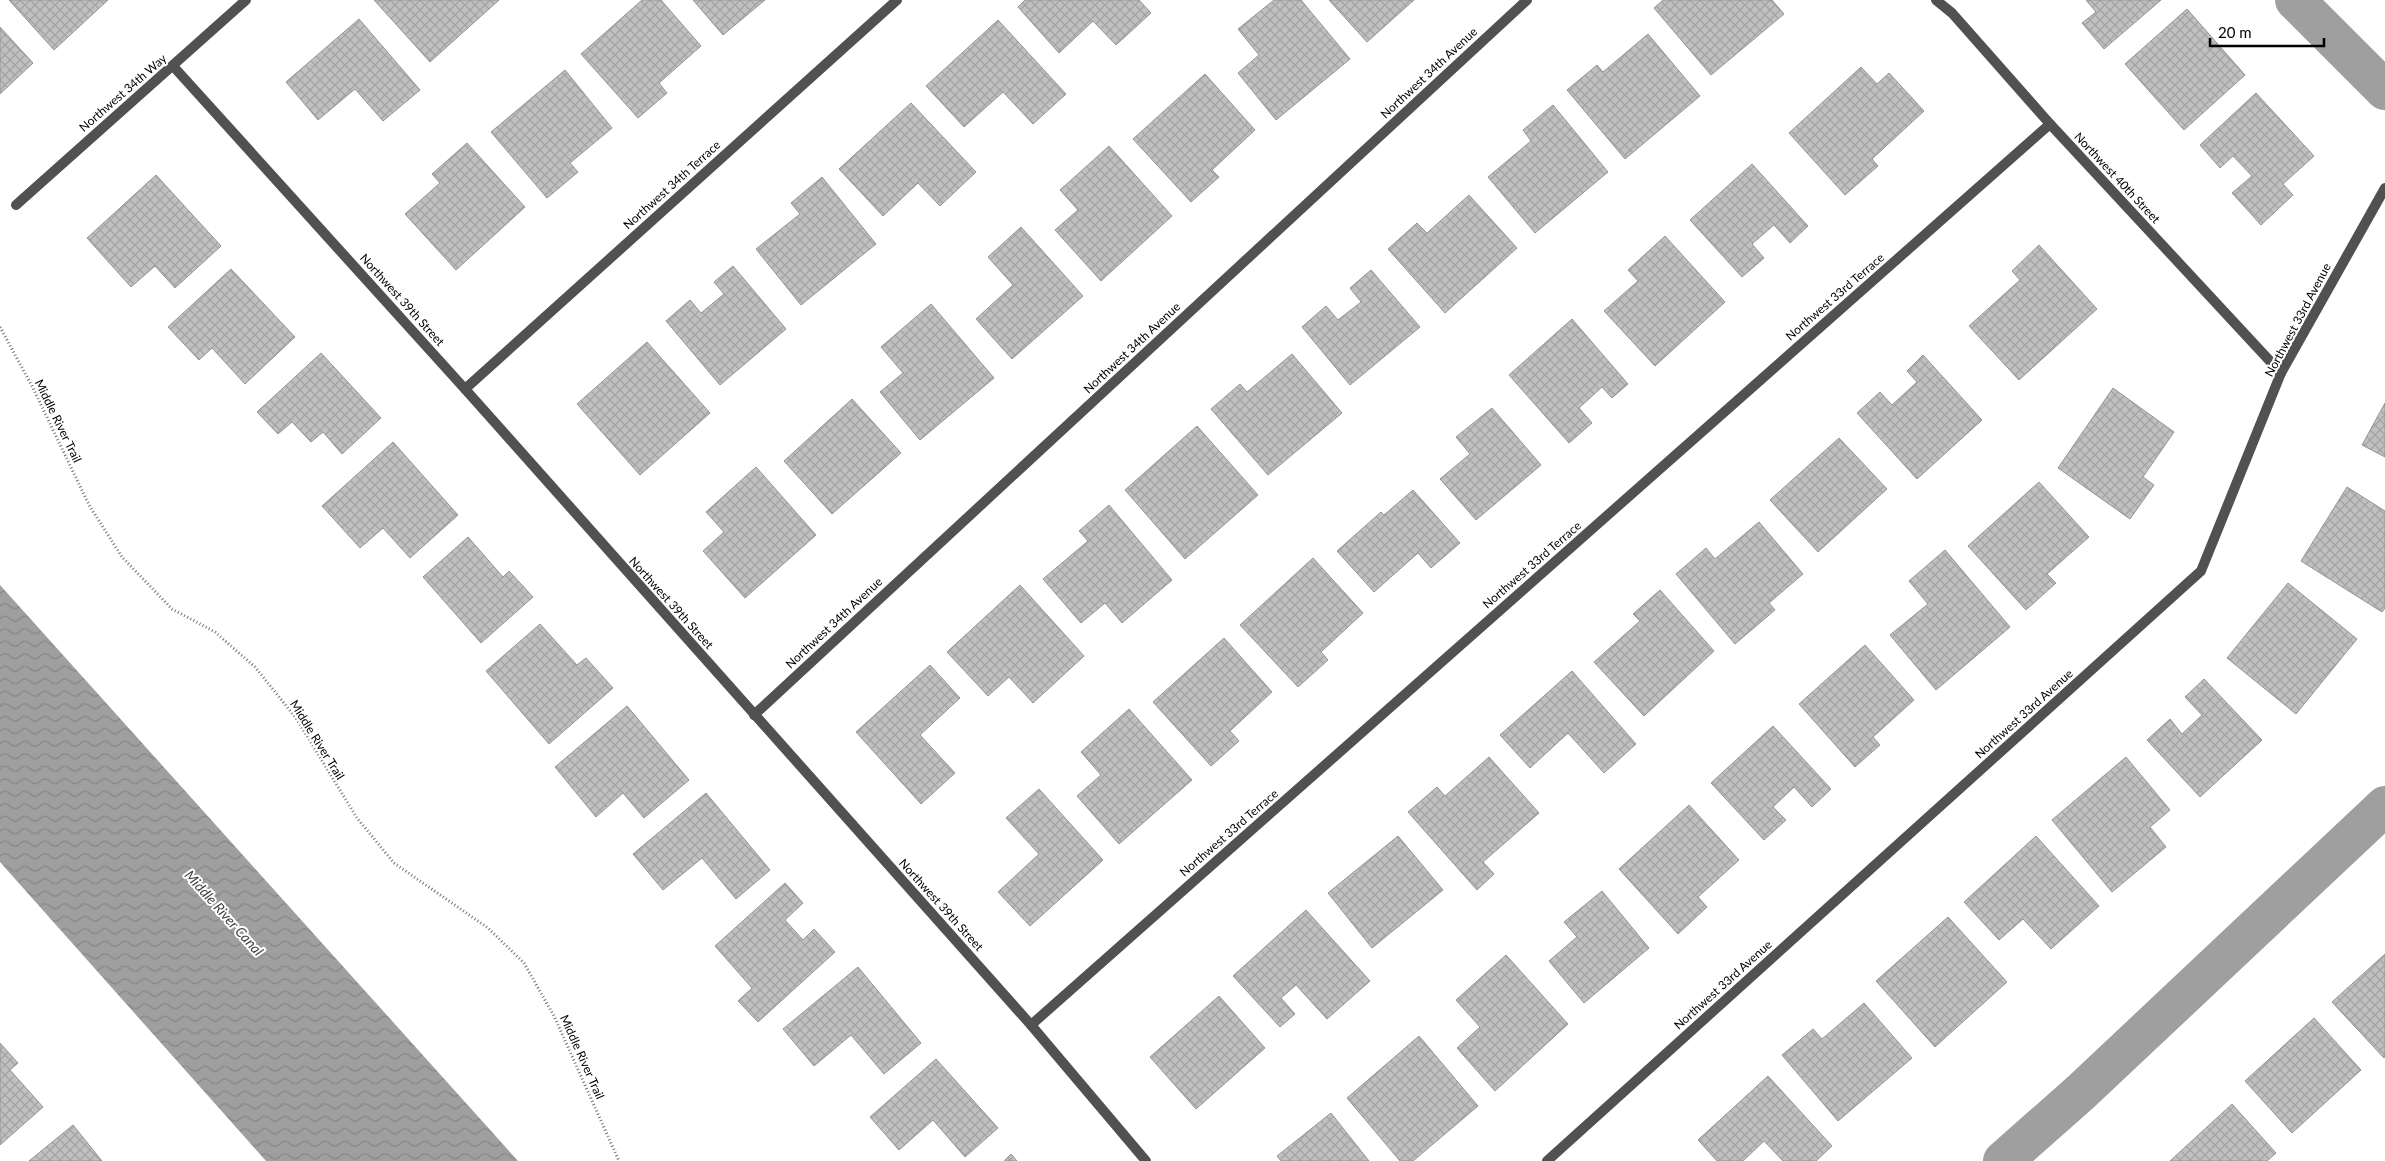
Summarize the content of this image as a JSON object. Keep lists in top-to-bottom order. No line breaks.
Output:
{"streets":{"street":["Northwest 34th Avenue","Northwest 34th Way","Northwest 40th Street","Northwest 34th Terrace","Northwest 33rd Terrace","Northwest 39th Street","Northwest 33rd Avenue"],"path":["Middle River Trail"]},"crossings":[["Northwest 34th Avenue","Northwest 39th Street"],["Northwest 34th Way","Northwest 39th Street"],["Northwest 40th Street","Northwest 33rd Terrace"],["Northwest 40th Street","Northwest 33rd Avenue"],["Northwest 34th Terrace","Northwest 39th Street"],["Northwest 33rd Terrace","Northwest 39th Street"]],"water":["Middle River Canal"],"scale_bar":"20 m"}
